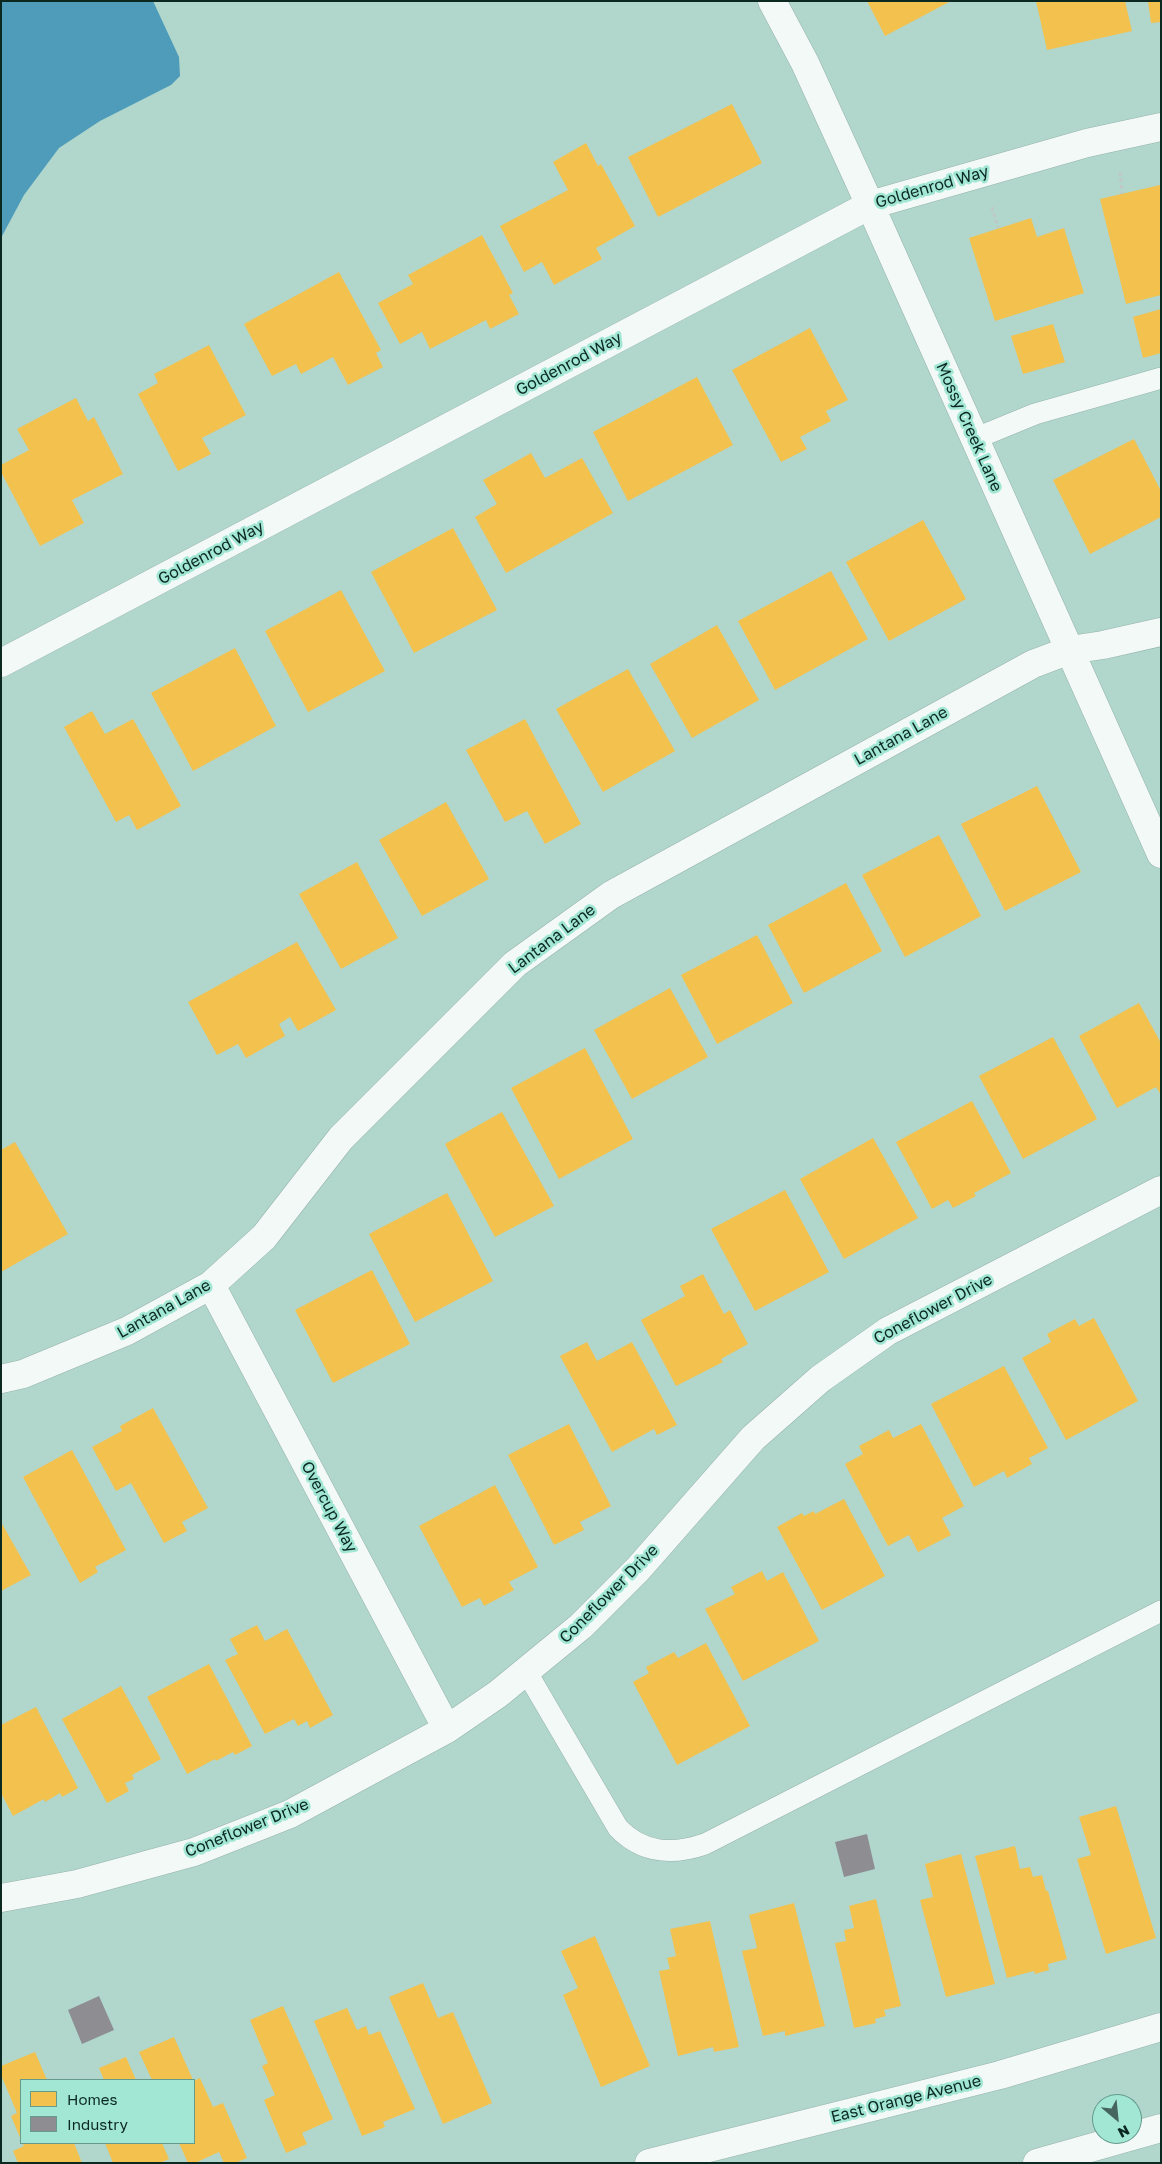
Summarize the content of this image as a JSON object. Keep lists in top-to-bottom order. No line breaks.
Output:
{"streets":{"street":["Goldenrod Way","Mossy Creek Lane","Lantana Lane","Coneflower Drive","Overcup Way","East Orange Avenue"]},"crossings":[["Goldenrod Way","Mossy Creek Lane"],["Mossy Creek Lane","Lantana Lane"],["Lantana Lane","Overcup Way"],["Coneflower Drive","Overcup Way"]],"legend":["Homes","Industry"],"north":"bottom right"}
